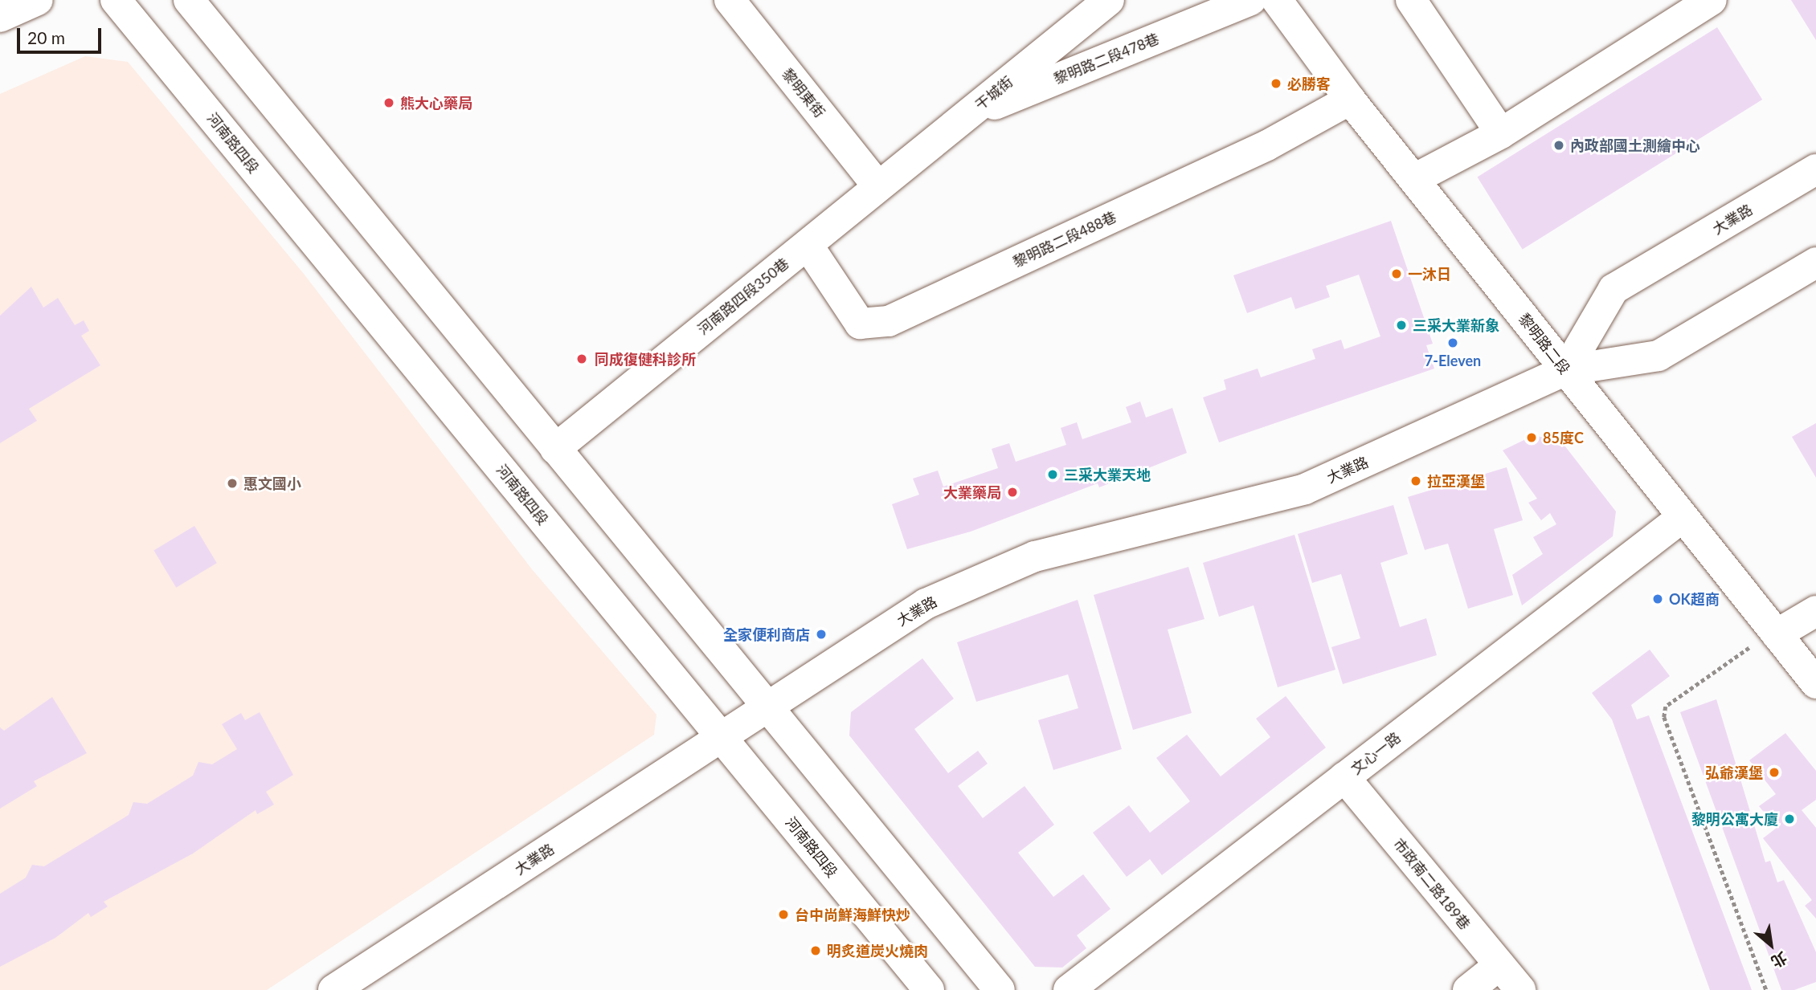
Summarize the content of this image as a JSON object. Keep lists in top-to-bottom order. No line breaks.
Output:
{"streets":{"street":["黎明路二段478巷","黎明東街","干城街","河南路四段","大業路","黎明路二段488巷","河南路四段350巷","黎明路二段","文心一路","市政南二路189巷"]},"crossings":[["黎明路二段478巷","干城街"],["黎明東街","干城街"],["黎明東街","河南路四段350巷"],["干城街","河南路四段350巷"],["河南路四段","大業路"],["大業路","黎明路二段"],["黎明路二段488巷","河南路四段350巷"],["黎明路二段488巷","黎明路二段"],["黎明路二段","文心一路"],["文心一路","市政南二路189巷"]],"places":["必勝客","熊大心藥局","內政部國土測繪中心","一沐日","三采大業新象","7-Eleven","同成復健科診所","85度C","三采大業天地","拉亞漢堡","惠文國小","大業藥局","OK超商","全家便利商店","弘爺漢堡","黎明公寓大廈","台中尚鮮海鮮快炒","明炙道炭火燒肉"],"scale_bar":"20 m","north":"bottom right"}
